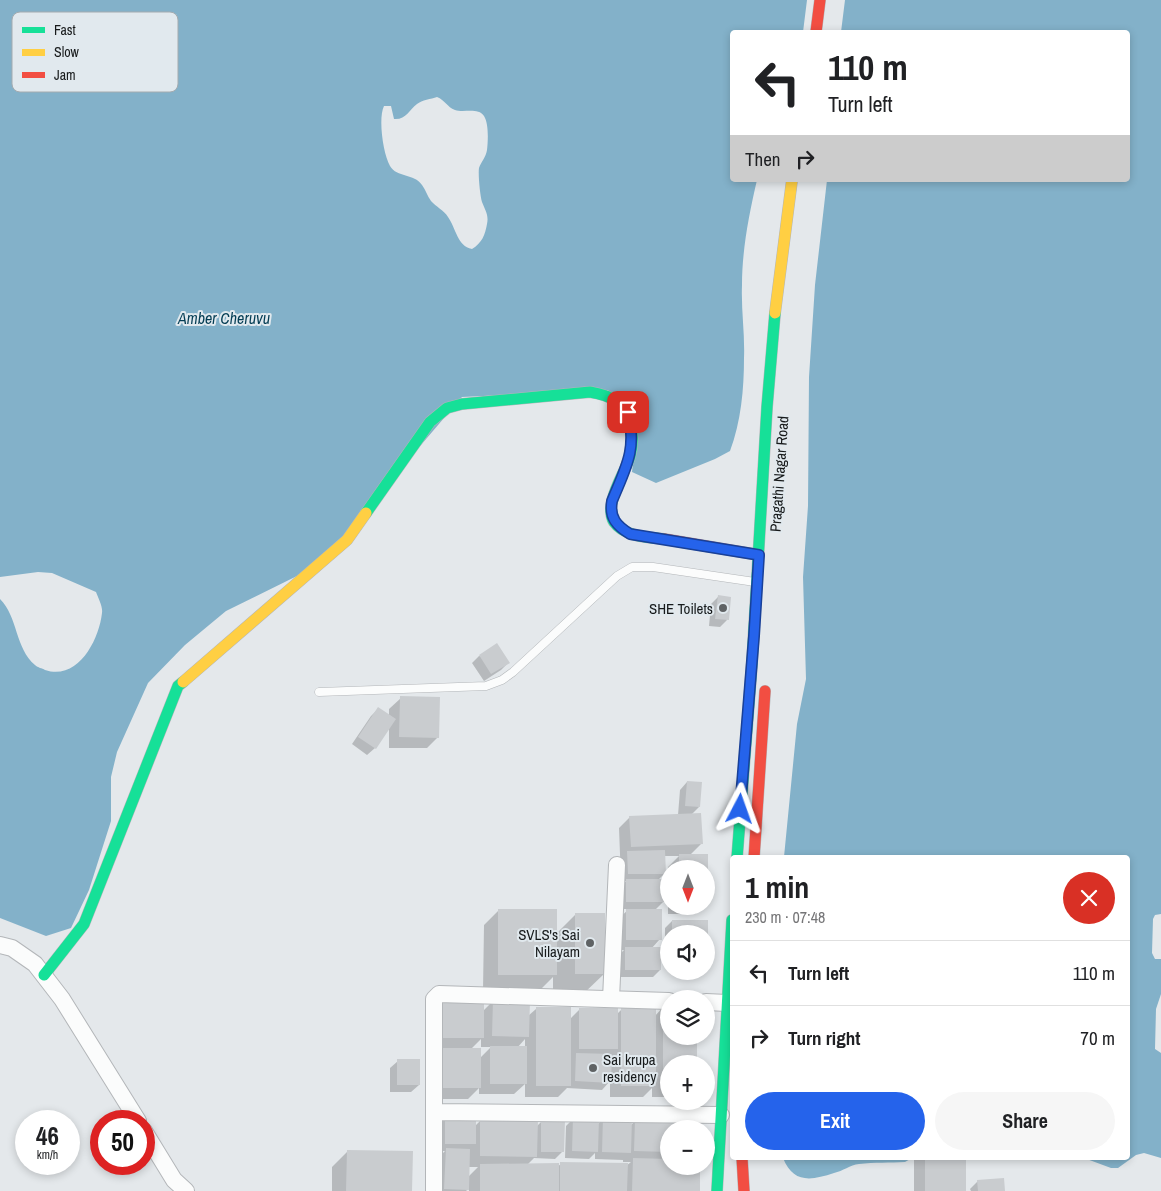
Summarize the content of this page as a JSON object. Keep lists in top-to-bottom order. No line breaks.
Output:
{"streets":{"main road":["Pragathi Nagar Road"]},"water":["Amber Cheruvu"],"places":["SHE Toilets","SVLS's Sai Nilayam","Sai krupa residency"],"legend":["Fast","Slow","Jam"],"north":"bottom","page":{"turn":["110 m","Turn left"],"then":"Then","heading":["1 min","230 m · 07:48"],"map_buttons":["+","−"],"list":[{"name":"Turn left","value":"110 m"},{"name":"Turn right","value":"70 m"}],"buttons":["Exit","Share"],"speed":"46 km/h","limit":"50"}}
